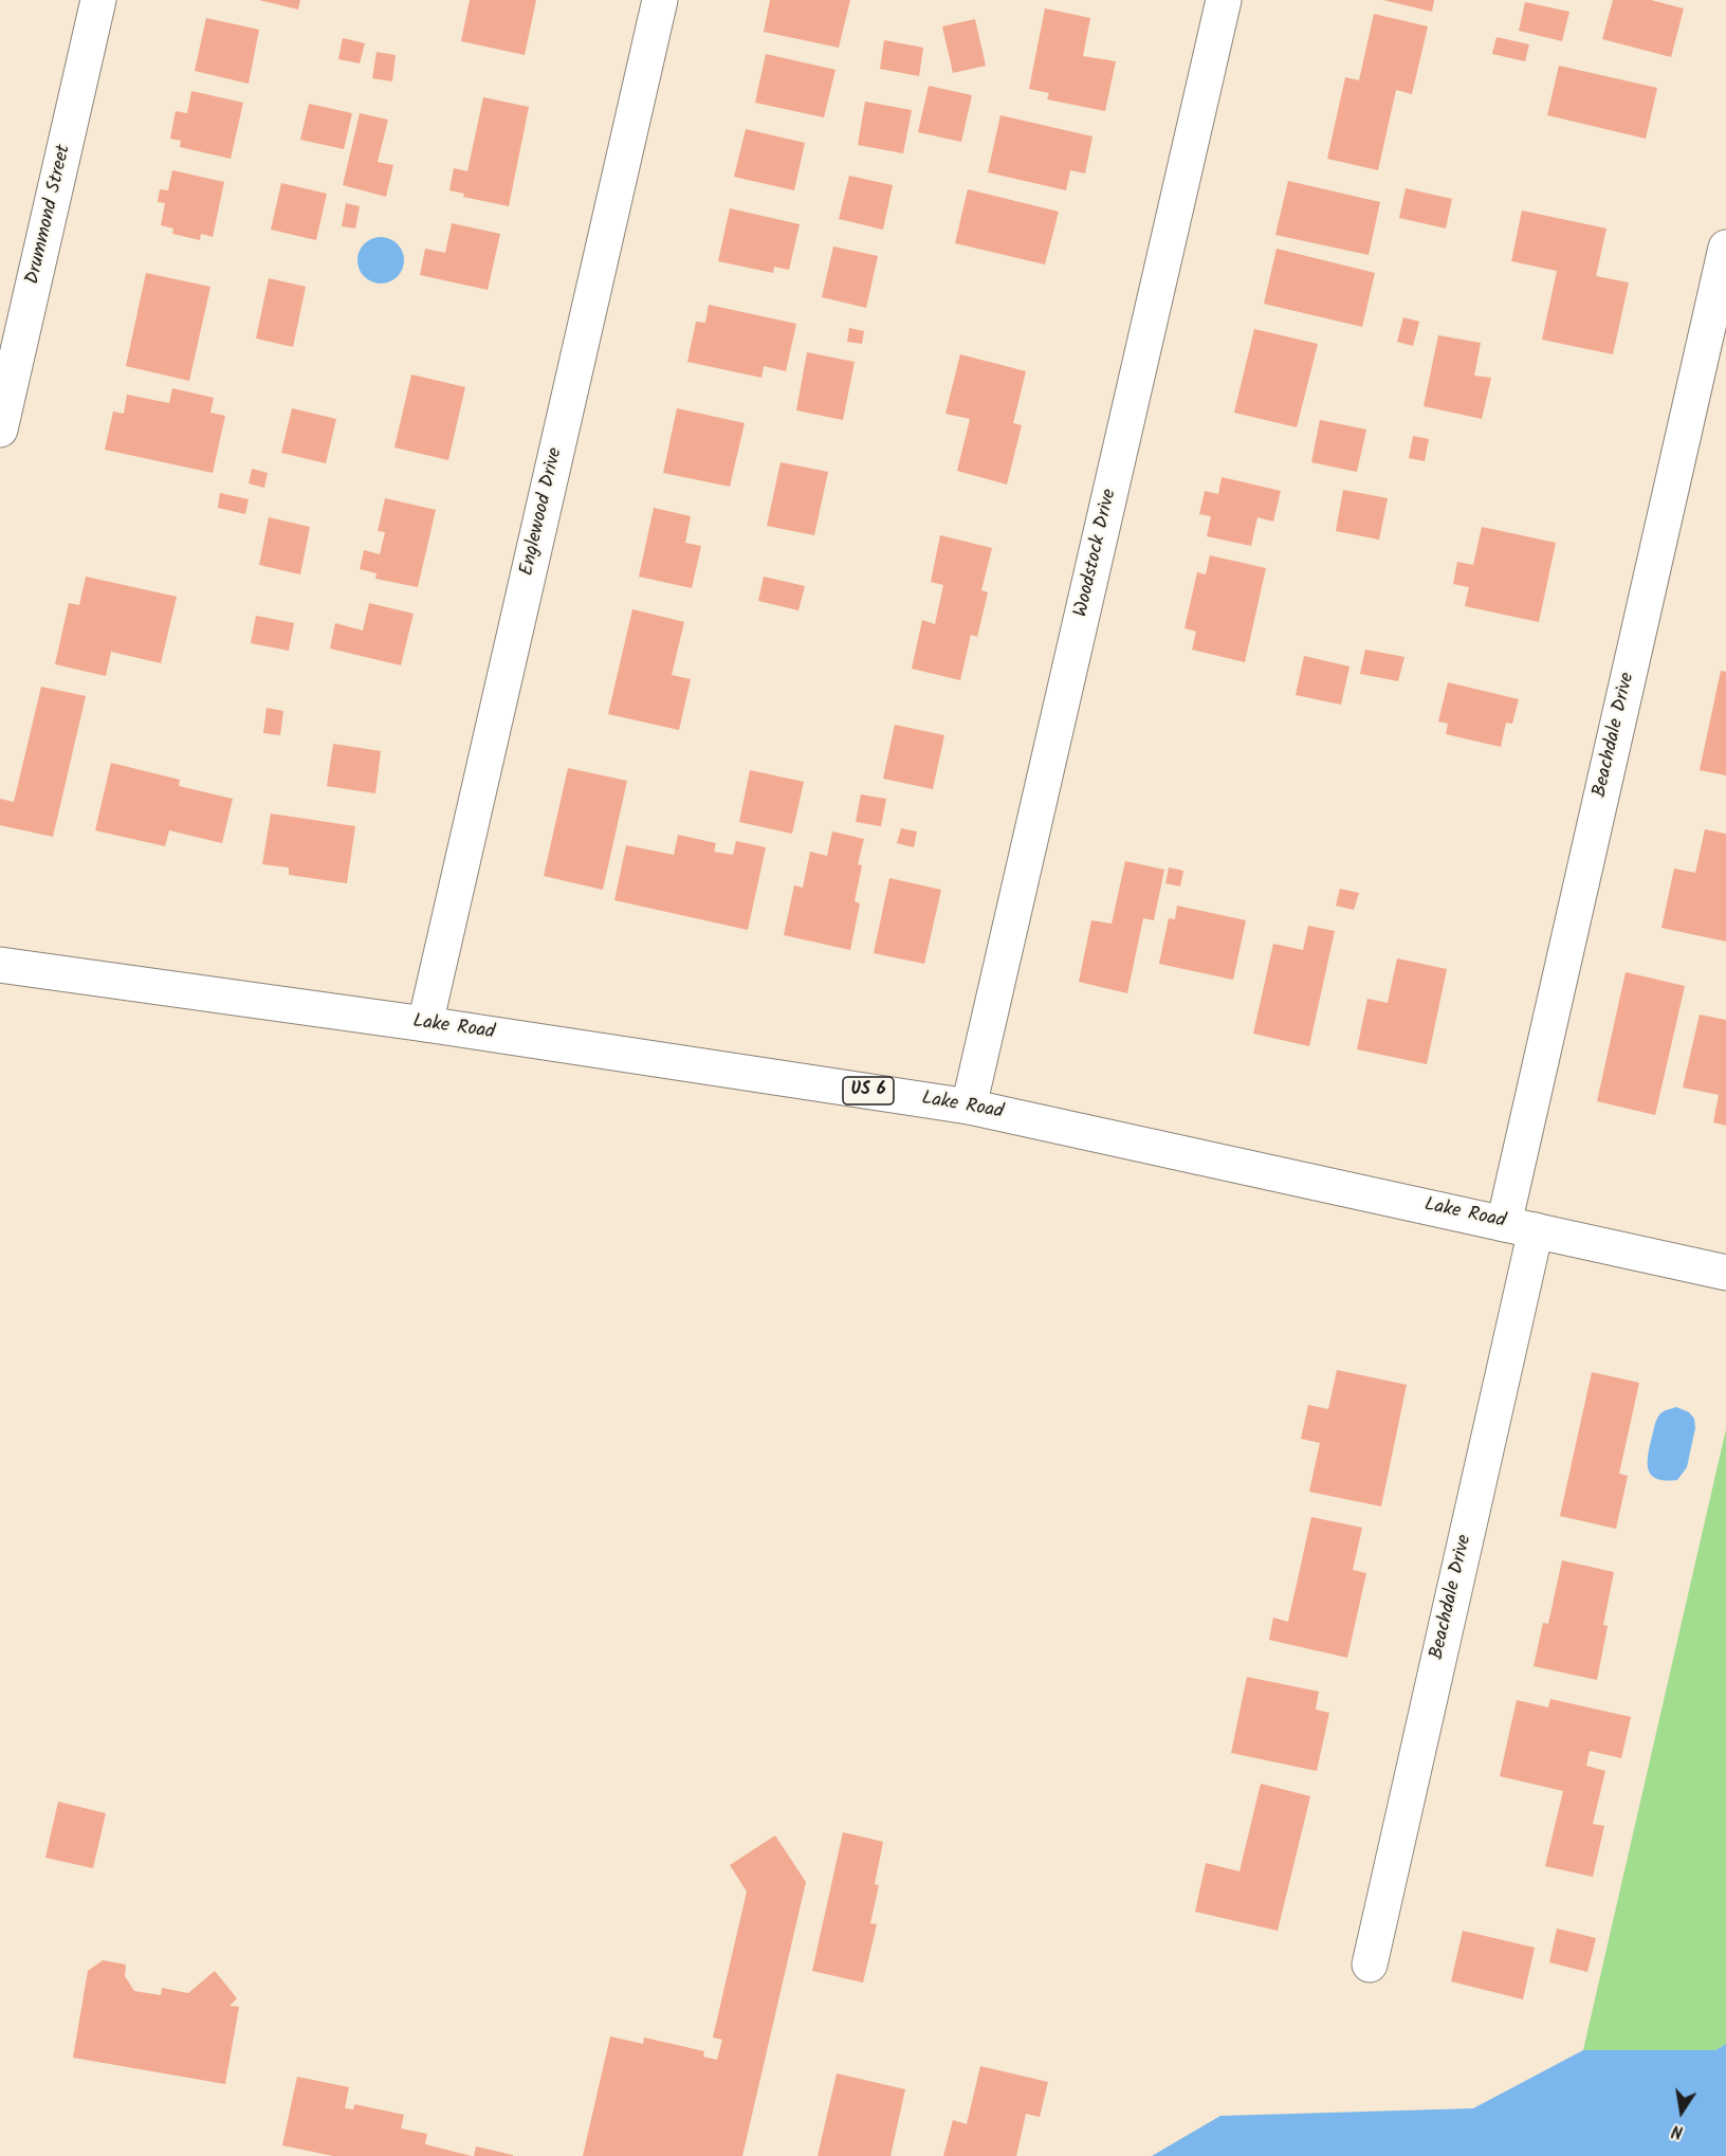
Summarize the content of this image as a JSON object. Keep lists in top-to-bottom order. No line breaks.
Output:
{"streets":{"street":["Drummond Street","Englewood Drive","Woodstock Drive","Beachdale Drive","Lake Road","US 6"]},"crossings":[["Englewood Drive","Lake Road"],["Woodstock Drive","Lake Road"],["Beachdale Drive","Lake Road"]],"north":"bottom"}
